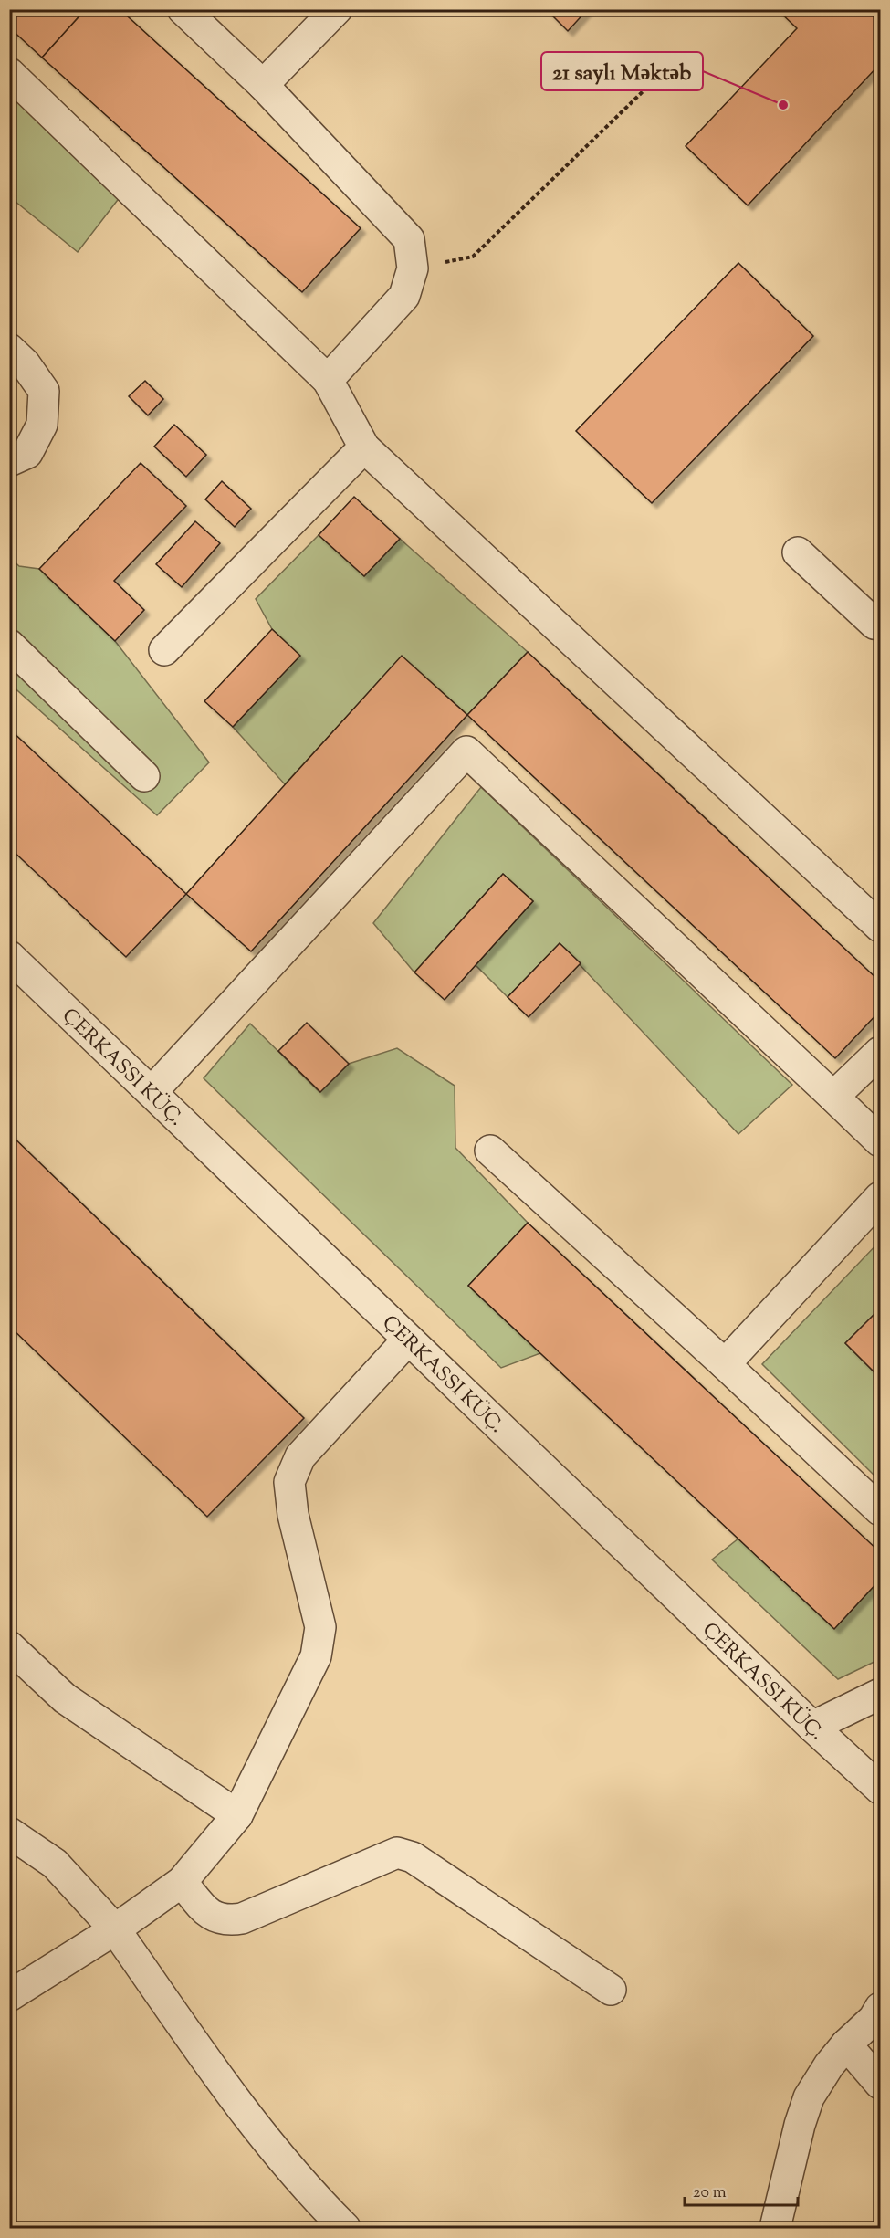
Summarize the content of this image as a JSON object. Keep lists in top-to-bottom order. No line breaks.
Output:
{"places":["21 saylı Məktəb"],"scale_bar":"20 m"}
